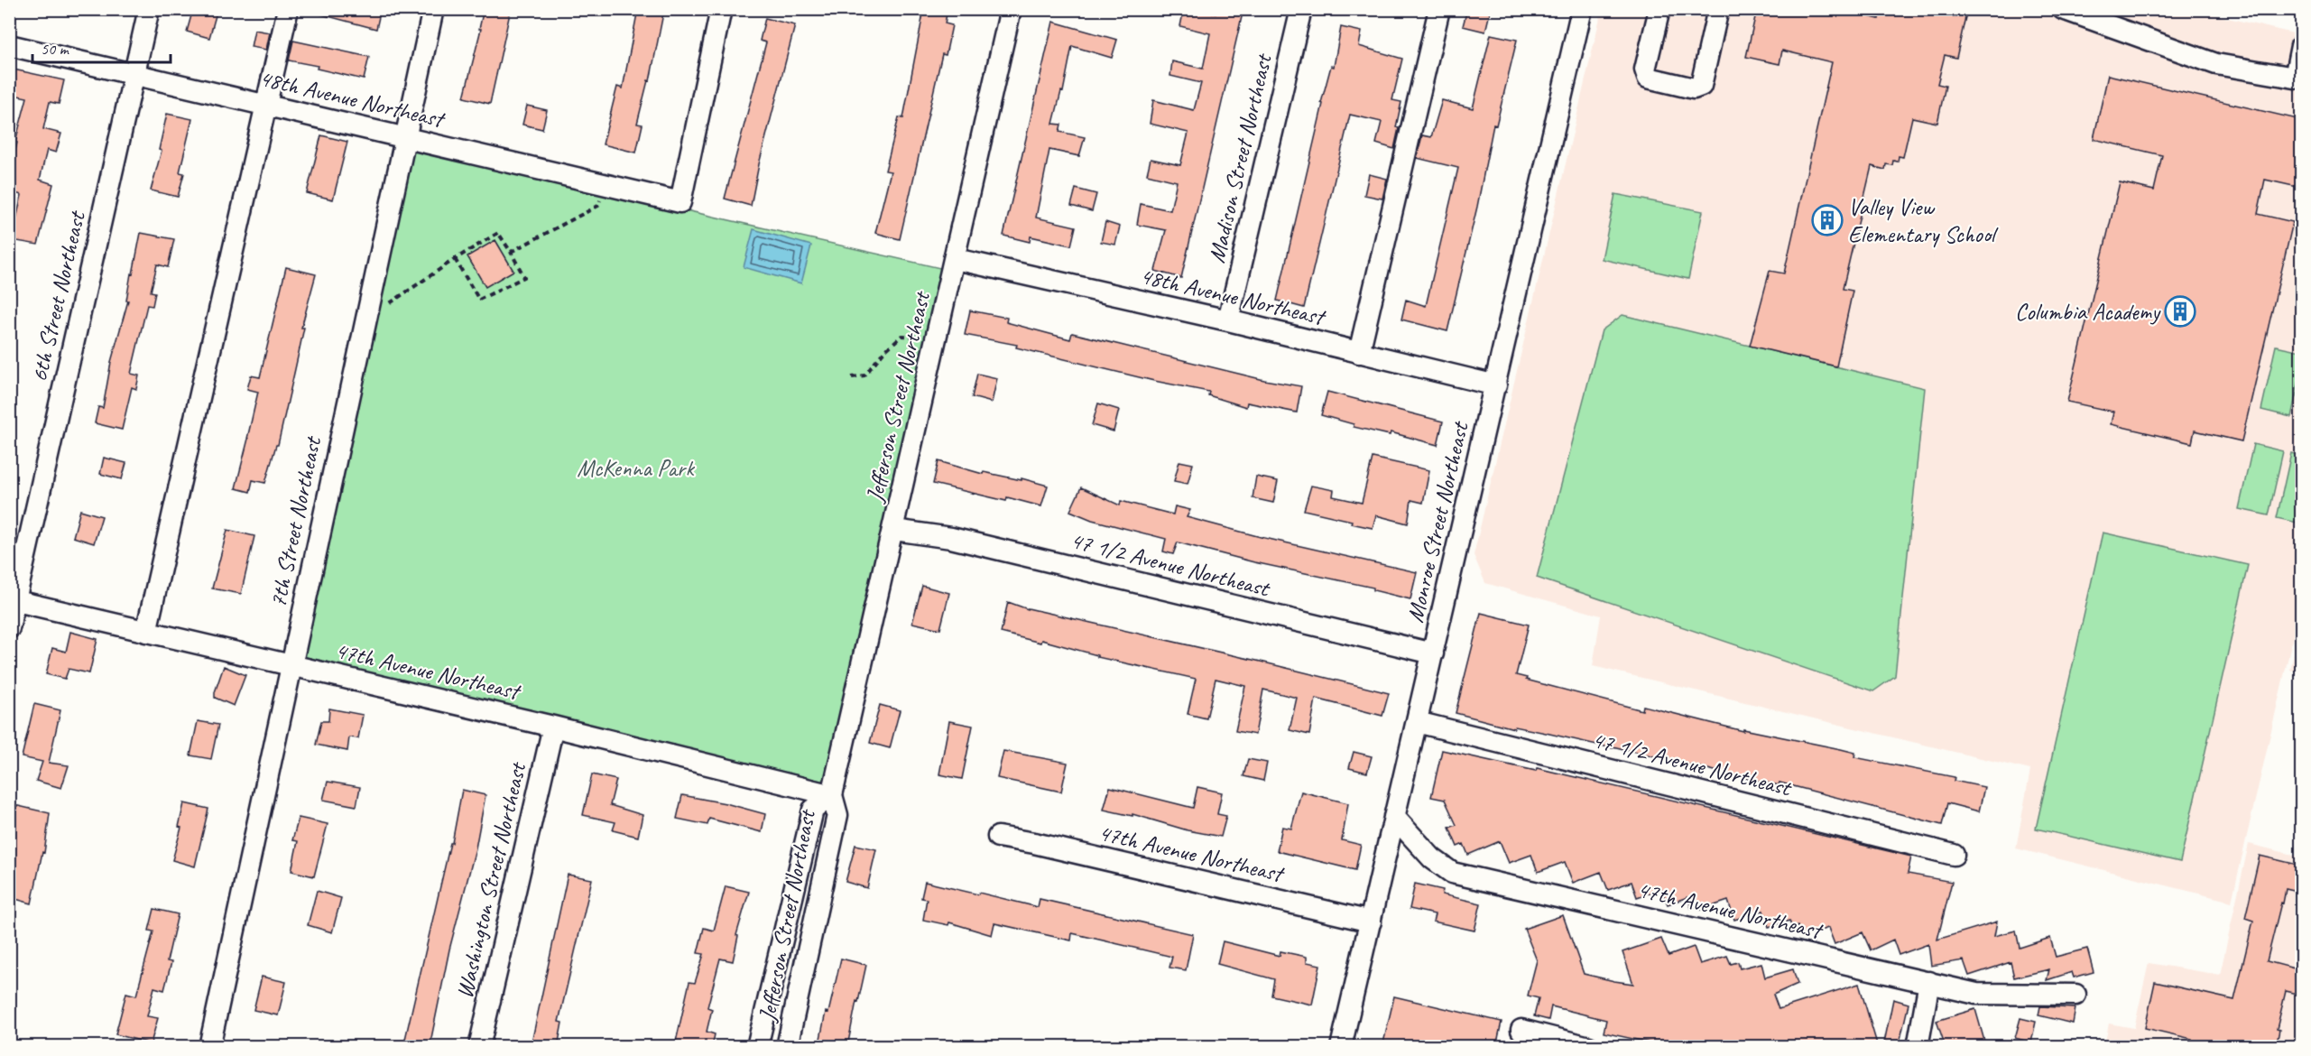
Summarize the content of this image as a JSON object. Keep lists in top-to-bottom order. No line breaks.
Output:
{"streets":{"street":["48th Avenue Northeast","Madison Street Northeast","6th Street Northeast","Jefferson Street Northeast","7th Street Northeast","Monroe Street Northeast","47 1/2 Avenue Northeast","47th Avenue Northeast","Washington Street Northeast"]},"crossings":[["48th Avenue Northeast","Madison Street Northeast"],["48th Avenue Northeast","6th Street Northeast"],["48th Avenue Northeast","Jefferson Street Northeast"],["48th Avenue Northeast","7th Street Northeast"],["48th Avenue Northeast","Monroe Street Northeast"],["6th Street Northeast","47th Avenue Northeast"],["Jefferson Street Northeast","47 1/2 Avenue Northeast"],["Jefferson Street Northeast","47th Avenue Northeast"],["7th Street Northeast","47th Avenue Northeast"],["Monroe Street Northeast","47 1/2 Avenue Northeast"],["Monroe Street Northeast","47th Avenue Northeast"],["47th Avenue Northeast","Washington Street Northeast"]],"parks":["McKenna Park"],"places":{"building":["Valley View Elementary School","Columbia Academy"]},"scale_bar":"50 m"}
